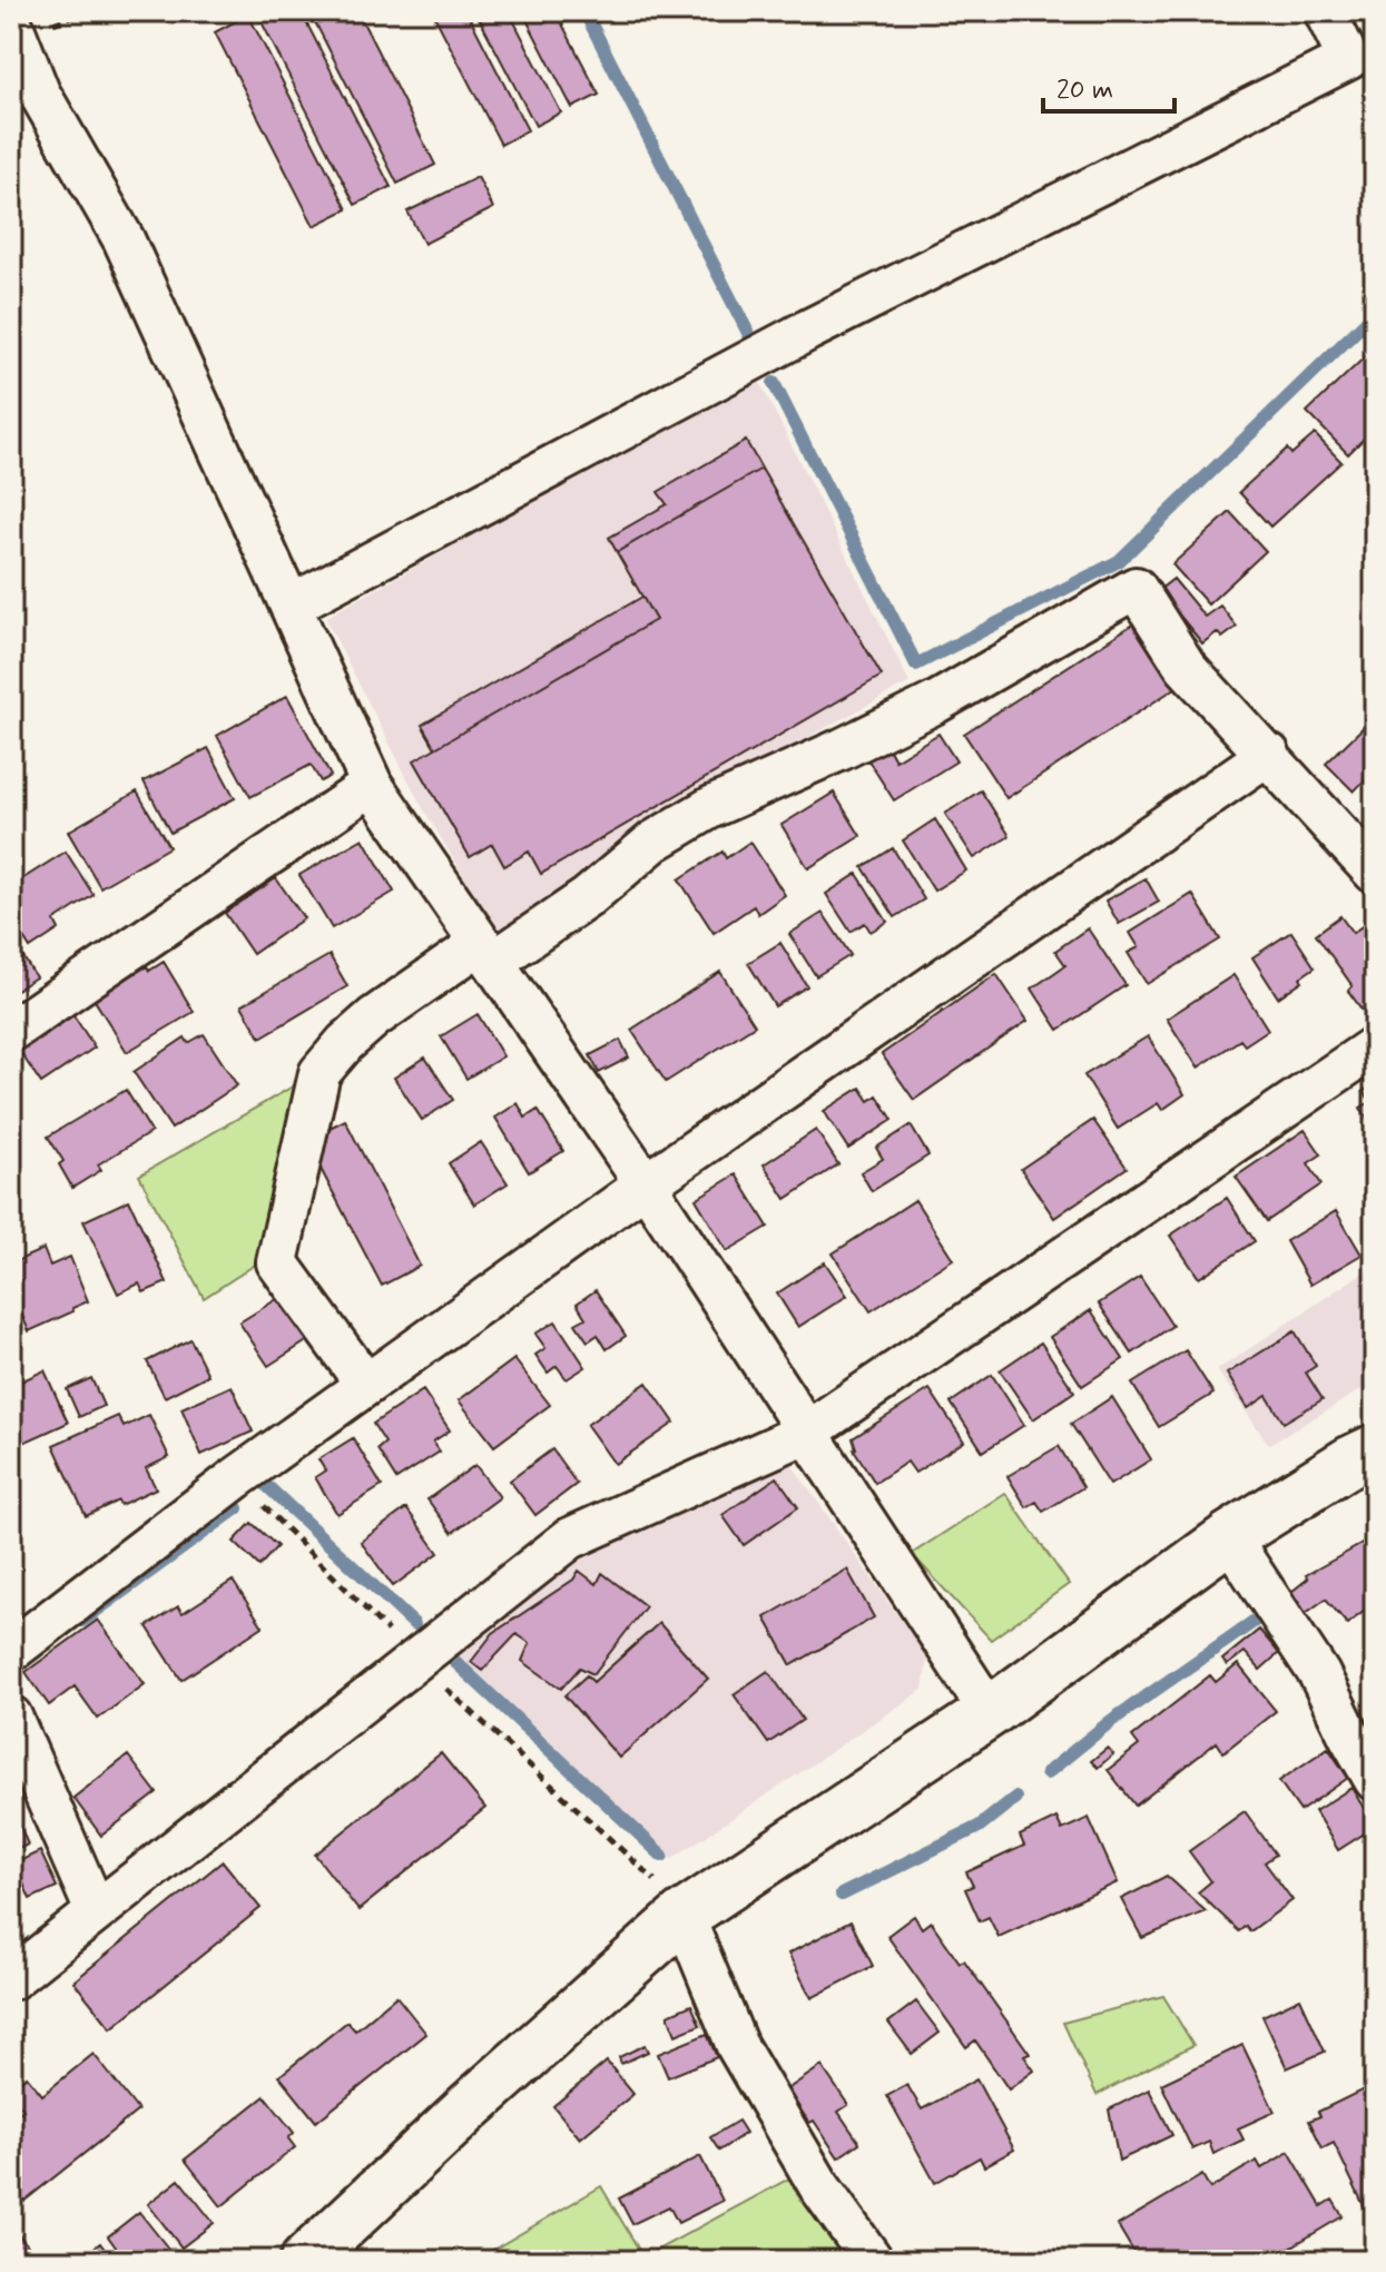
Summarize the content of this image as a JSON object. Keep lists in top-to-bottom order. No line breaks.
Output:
{"scale_bar":"20 m"}
